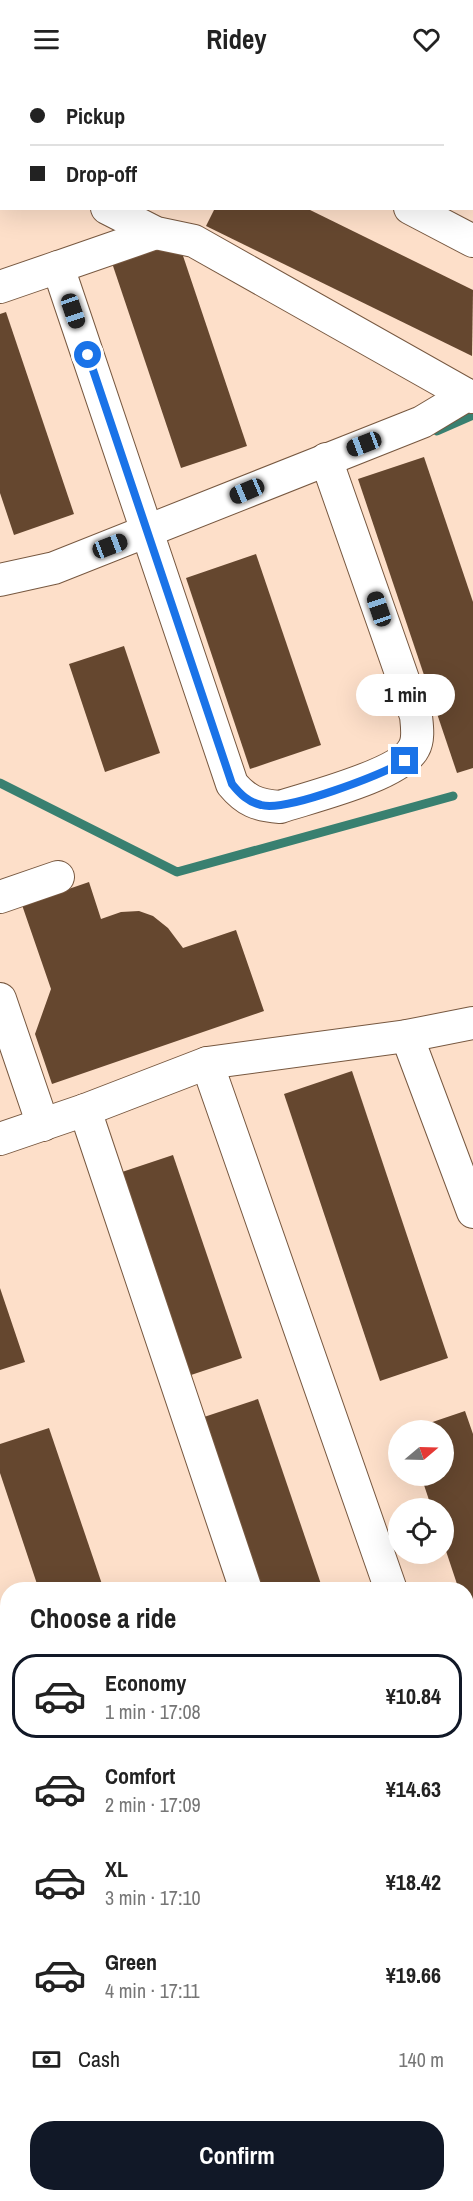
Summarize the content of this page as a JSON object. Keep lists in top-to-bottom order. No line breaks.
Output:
{"north":"right","page":{"header":"Ridey","banner":["Pickup","Drop-off"],"bubble":"1 min","heading":"Choose a ride","list":[{"name":"Economy","note":"1 min · 17:08","value":"¥10.84"},{"name":"Comfort","note":"2 min · 17:09","value":"¥14.63"},{"name":"XL","note":"3 min · 17:10","value":"¥18.42"},{"name":"Green","note":"4 min · 17:11","value":"¥19.66"}],"pay":["Cash","140 m"],"buttons":"Confirm"}}
